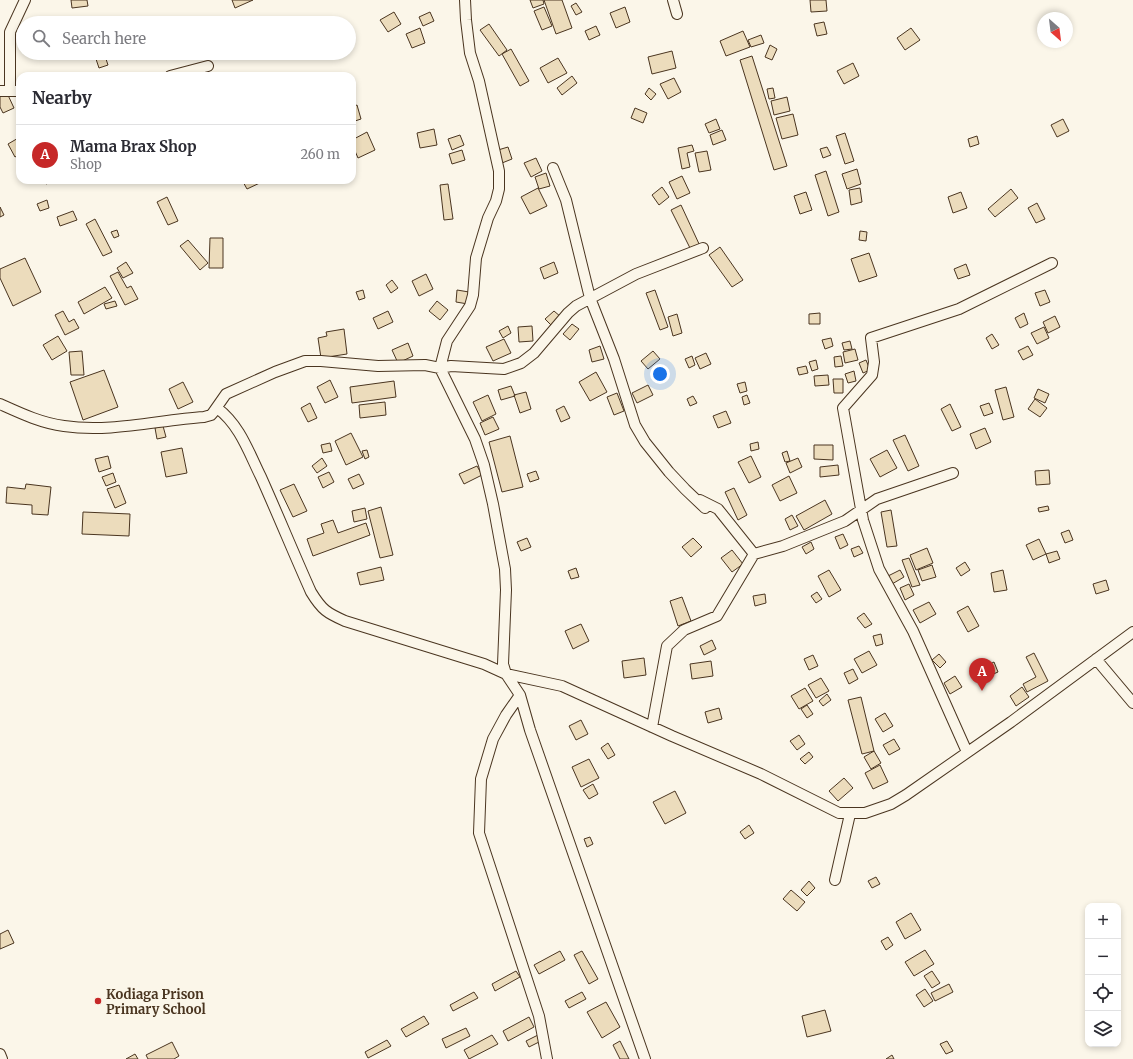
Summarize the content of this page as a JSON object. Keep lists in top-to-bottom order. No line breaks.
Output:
{"places":["Kodiaga Prison Primary School"],"north":"bottom right","page":{"search":"Search here","heading":"Nearby","list":[{"mark":"A","name":"Mama Brax Shop","note":"Shop","value":"260 m"}],"pins":"A","map_buttons":["+","−"]}}
